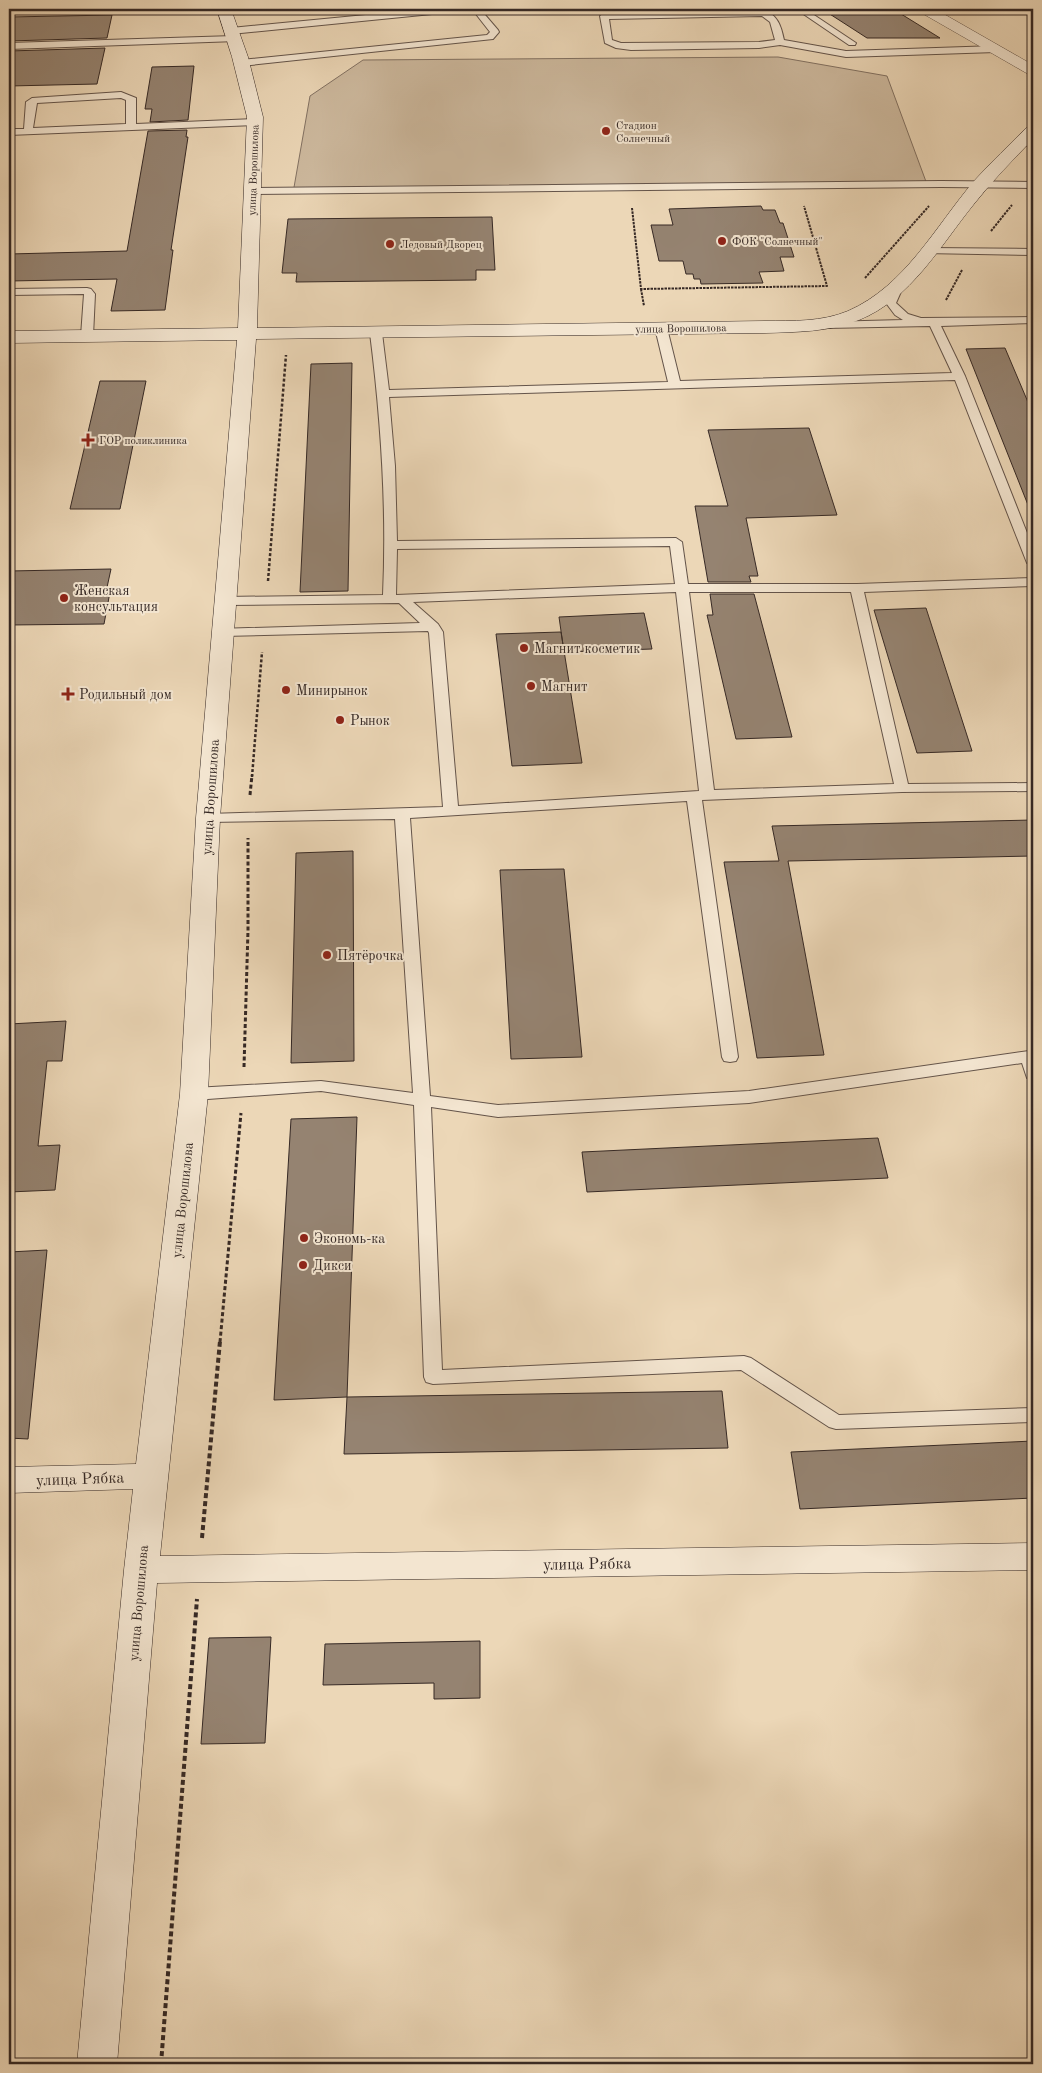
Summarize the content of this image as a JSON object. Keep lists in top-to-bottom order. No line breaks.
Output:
{"streets":{"main road":["улица Ворошилова","улица Рябка"]},"crossings":[["улица Ворошилова","улица Рябка"]],"places":{"other":["Стадион Солнечный","ФОК \"Солнечный\"","Ледовый Дворец","Женская консультация","Магнит косметик","Магнит","Минирынок","Рынок","Пятёрочка","Экономь-ка","Дикси"],"health":["ГОР поликлиника","Родильный дом"]}}
